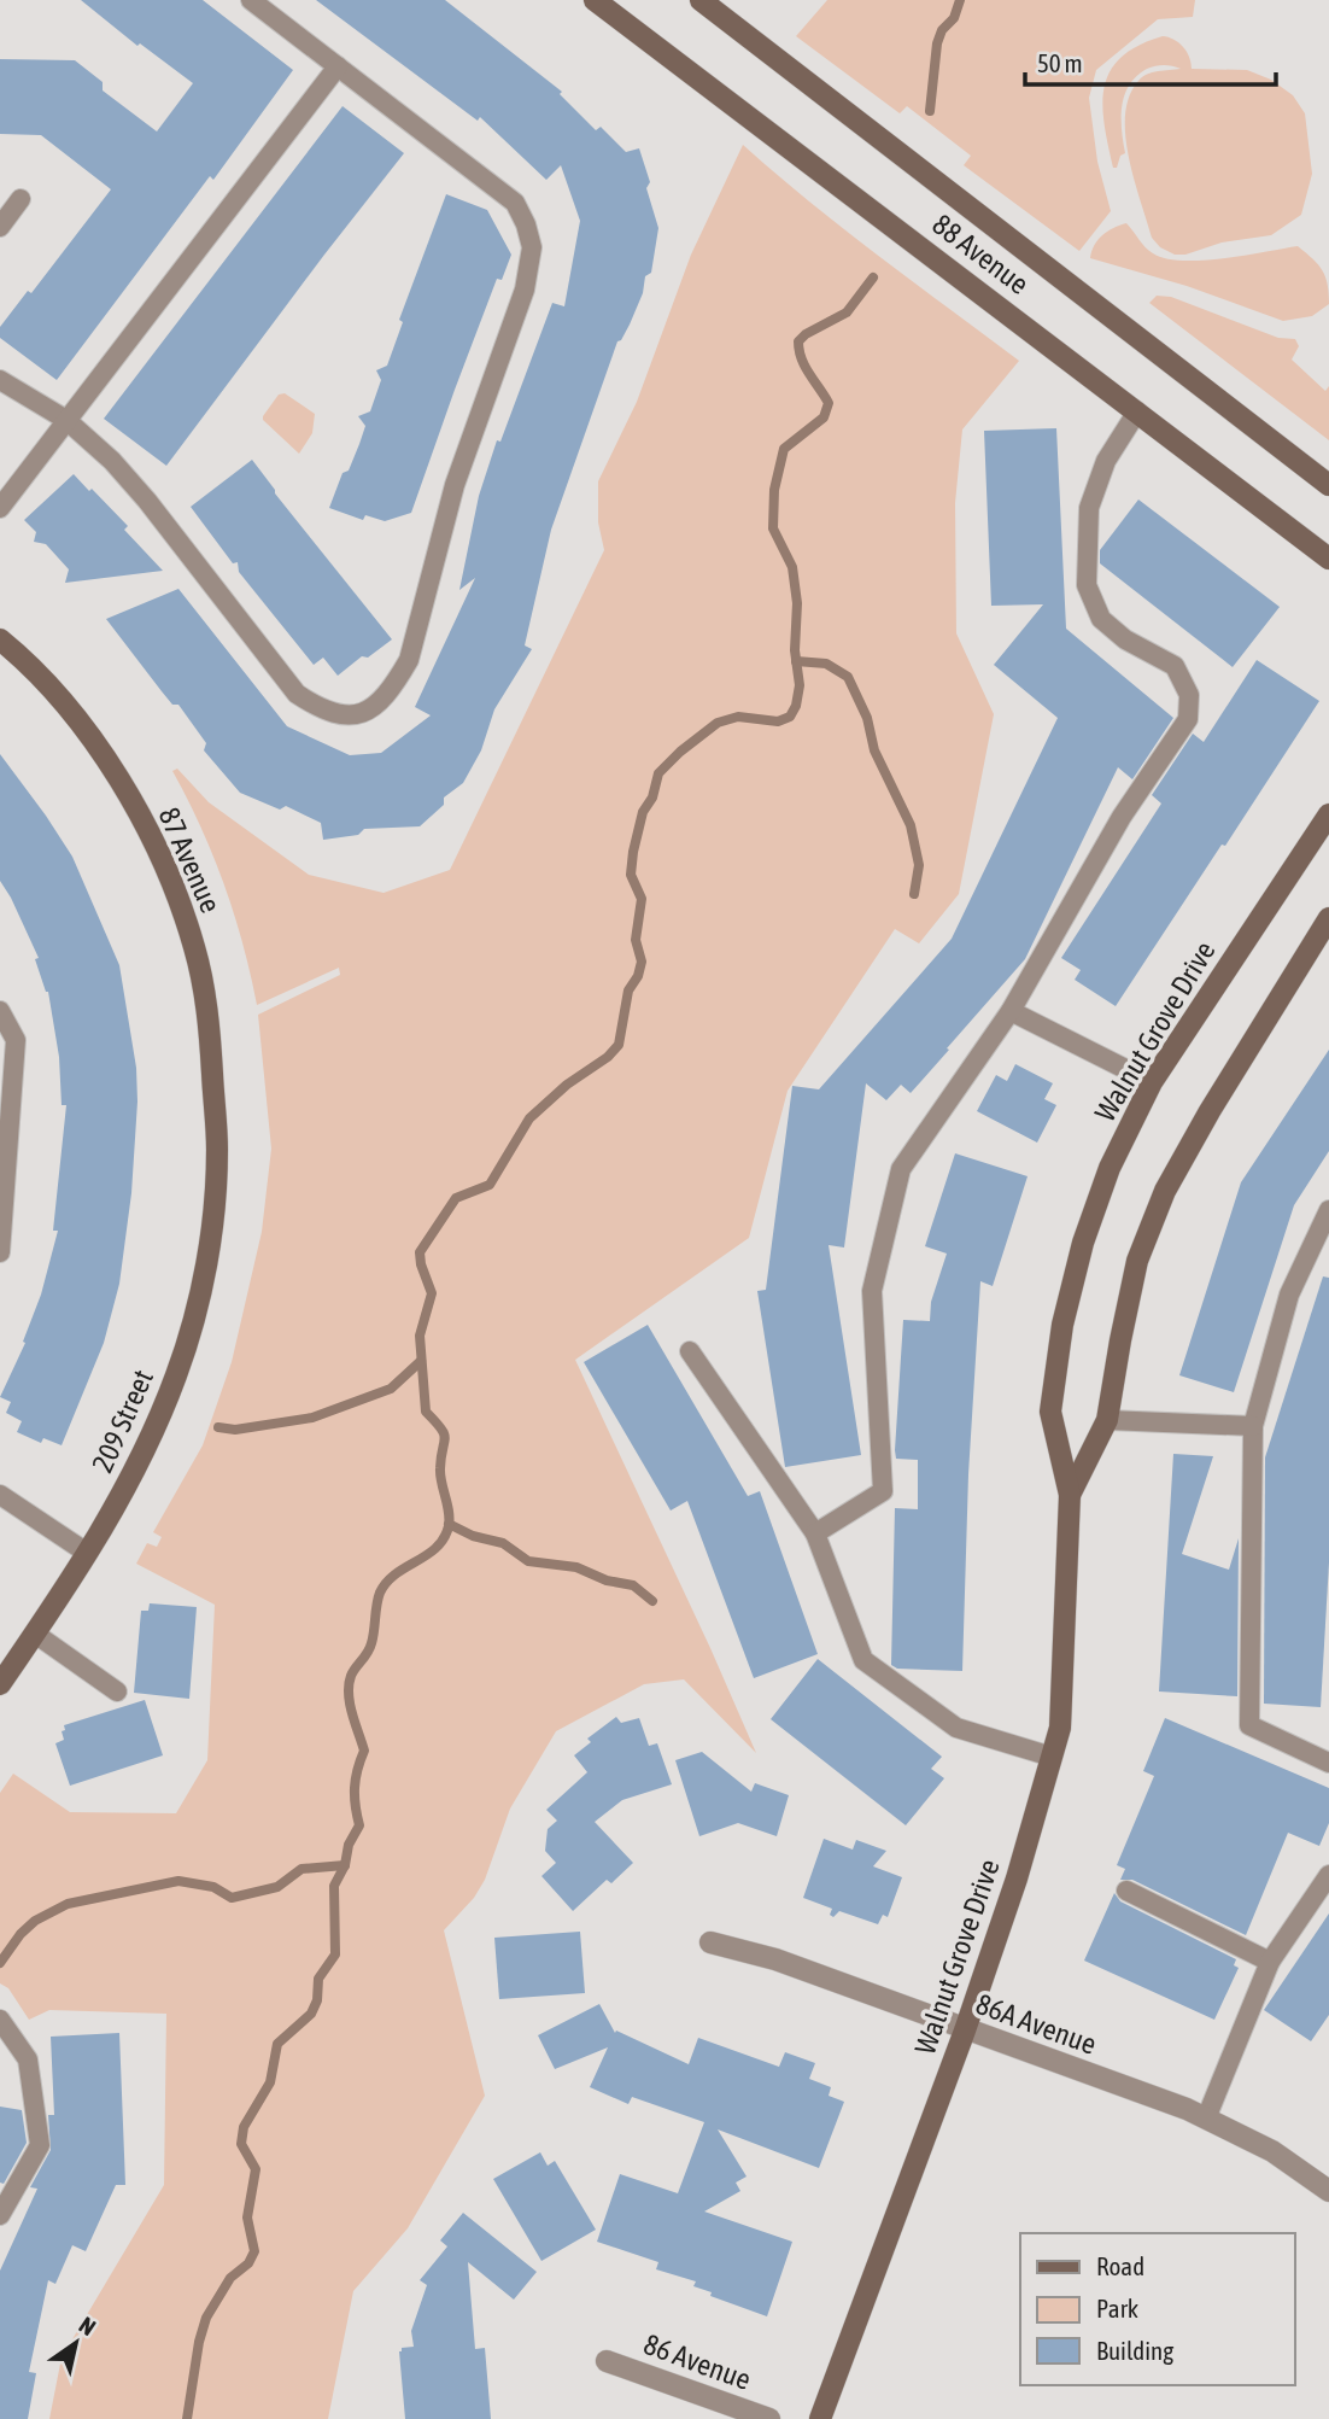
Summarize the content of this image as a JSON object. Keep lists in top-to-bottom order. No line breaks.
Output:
{"streets":{"street":["88 Avenue","87 Avenue","Walnut Grove Drive","209 Street","86A Avenue","86 Avenue"]},"crossings":[["87 Avenue","209 Street"],["Walnut Grove Drive","86A Avenue"]],"legend":["Road","Park","Building"],"scale_bar":"50 m","north":"top right"}
